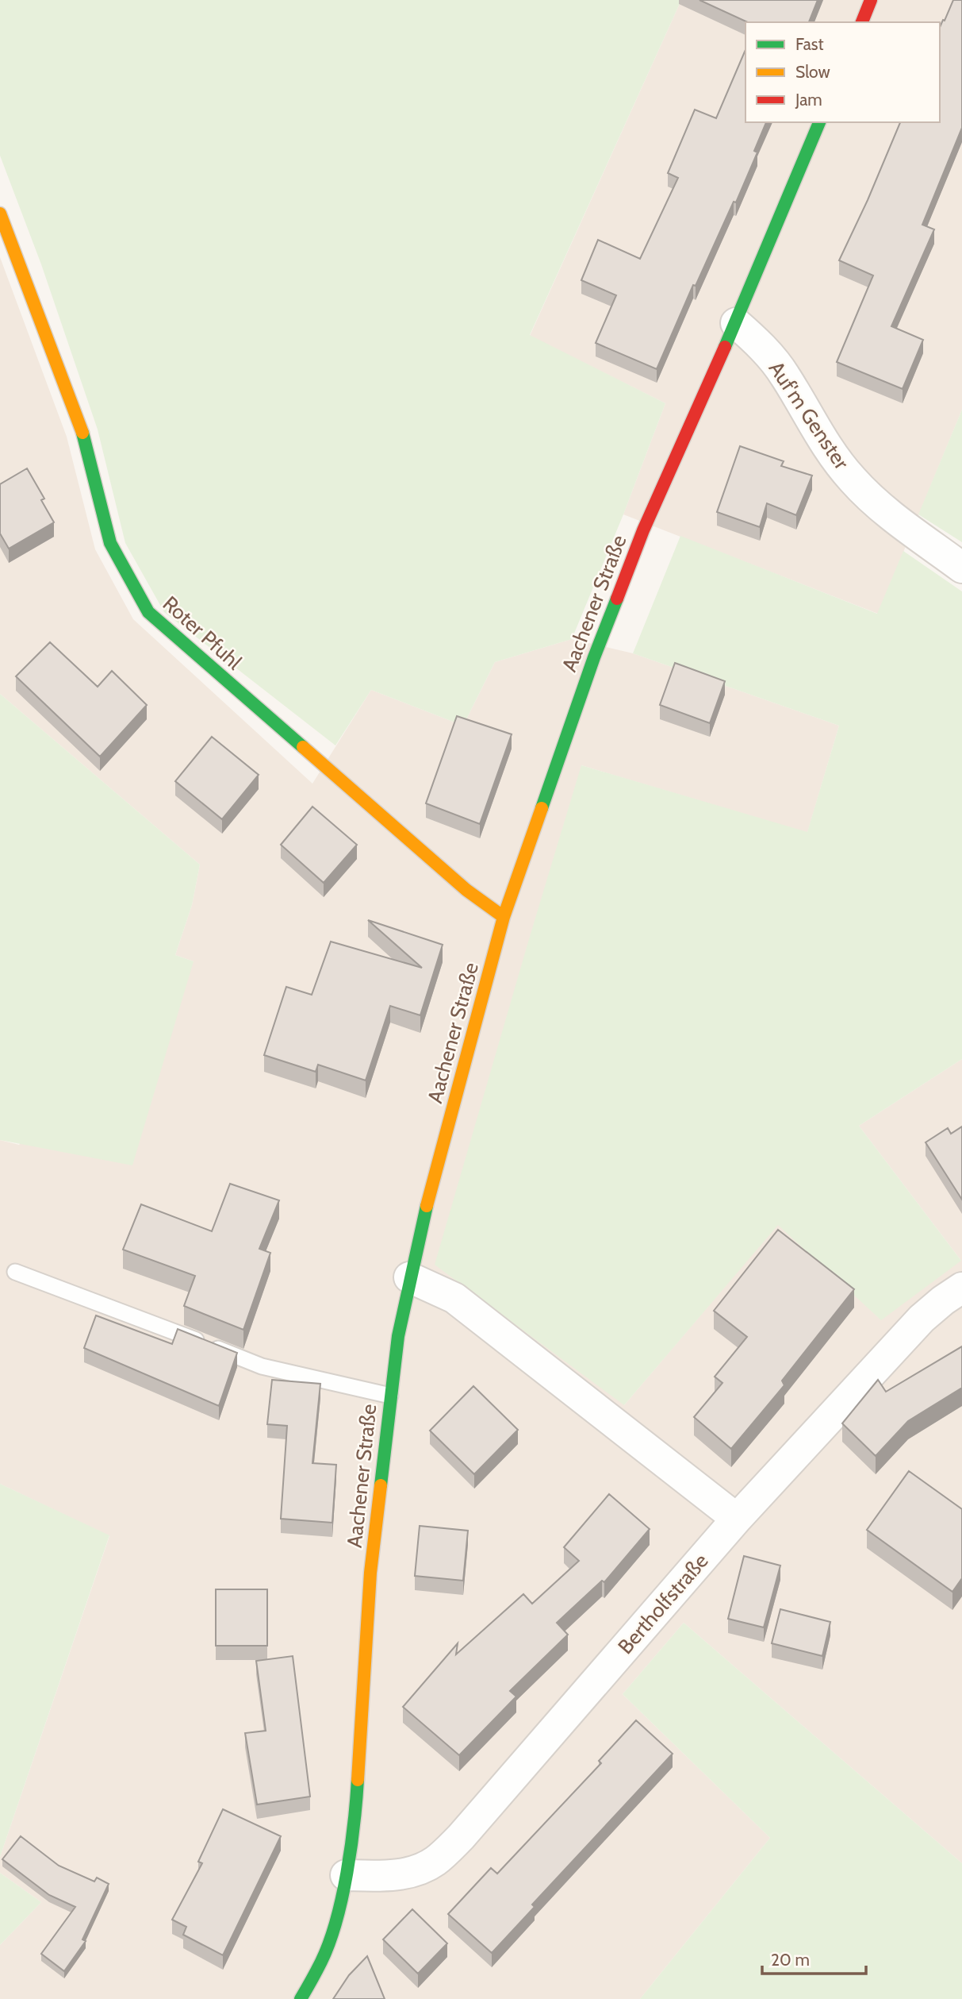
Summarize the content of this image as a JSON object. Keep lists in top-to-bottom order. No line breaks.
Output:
{"streets":{"street":["Auf'm Genster","Aachener Straße","Roter Pfuhl","Bertholfstraße"]},"crossings":[["Auf'm Genster","Aachener Straße"],["Aachener Straße","Roter Pfuhl"],["Aachener Straße","Bertholfstraße"]],"legend":["Fast","Slow","Jam"],"scale_bar":"20 m"}
